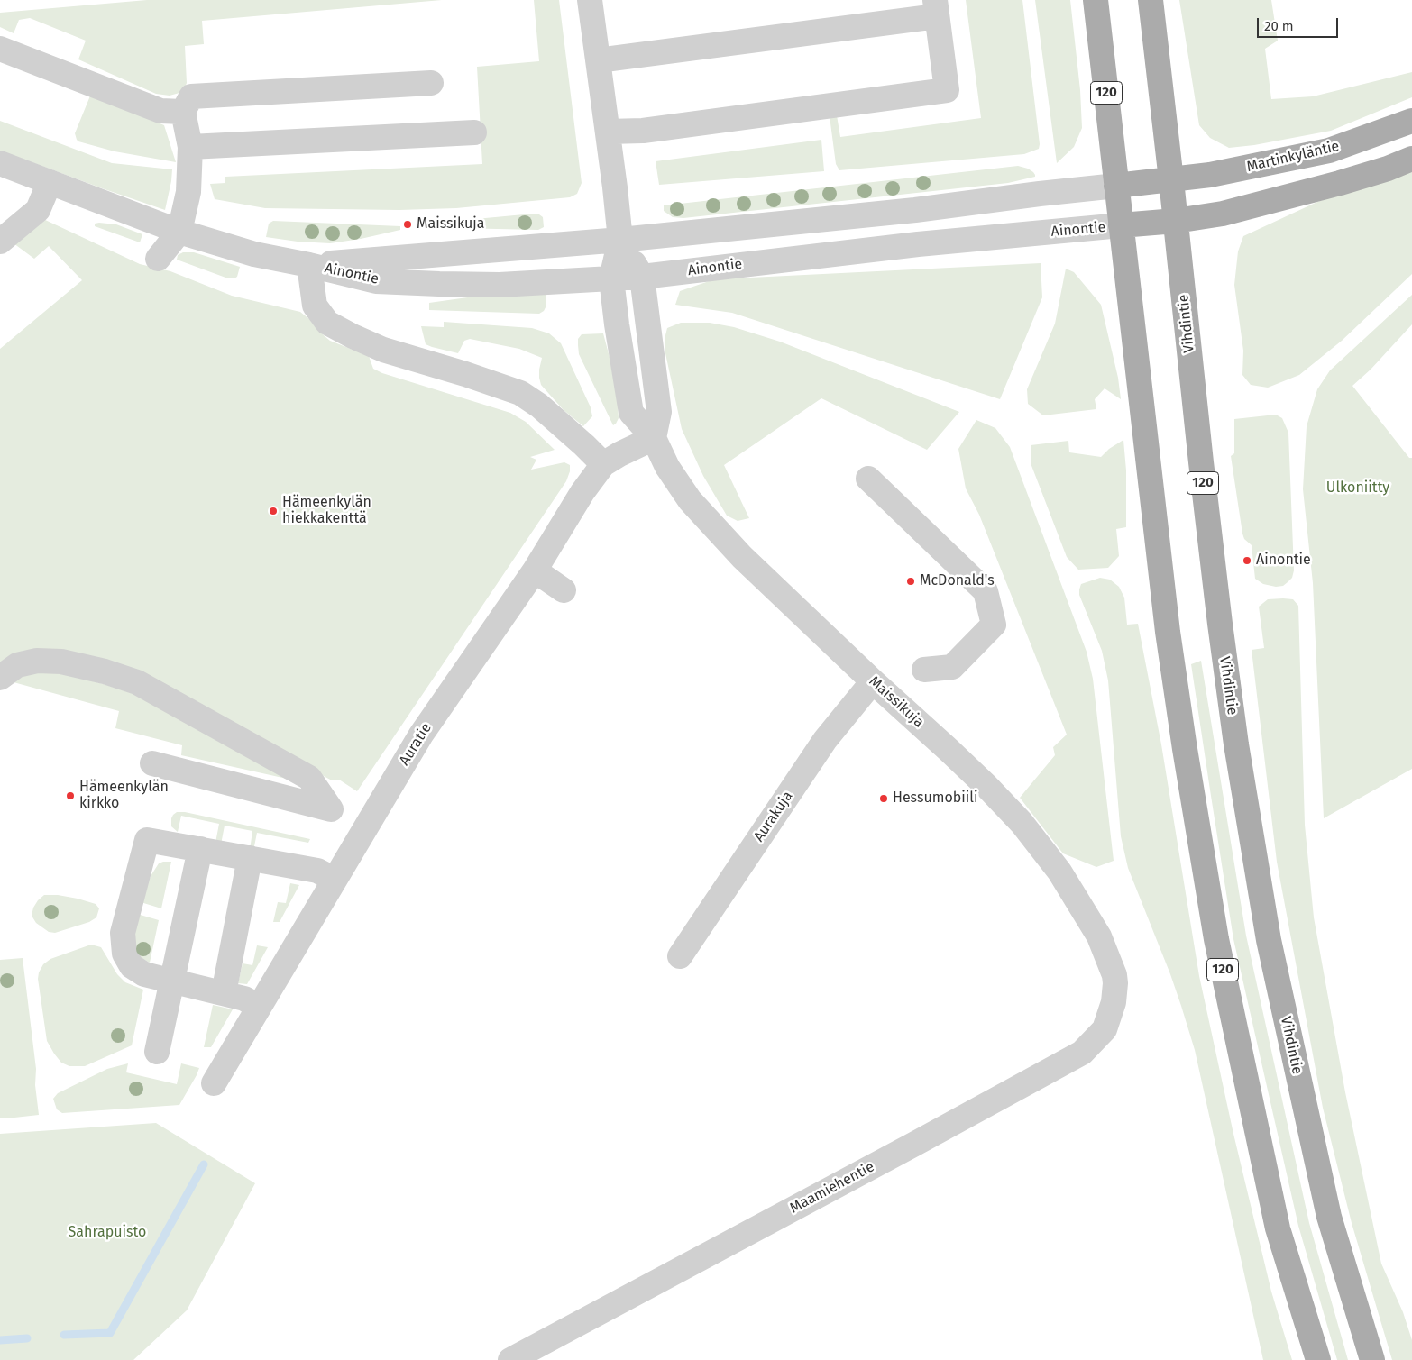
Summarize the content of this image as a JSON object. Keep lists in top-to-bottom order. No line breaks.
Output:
{"streets":{"main road":["120","Martinkyläntie","Vihdintie"],"street":["Ainontie","Maissikuja","Auratie","Aurakuja","Maamiehentie"]},"crossings":[["120","Martinkyläntie"],["120","Ainontie"],["Martinkyläntie","Ainontie"],["Martinkyläntie","Vihdintie"],["Ainontie","Maissikuja"],["Maissikuja","Auratie"],["Maissikuja","Aurakuja"],["Maissikuja","Maamiehentie"]],"parks":["Ulkoniitty","Sahrapuisto"],"places":["Maissikuja","Hämeenkylän hiekkakenttä","Ainontie","McDonald's","Hämeenkylän kirkko","Hessumobiili"],"scale_bar":"20 m"}
